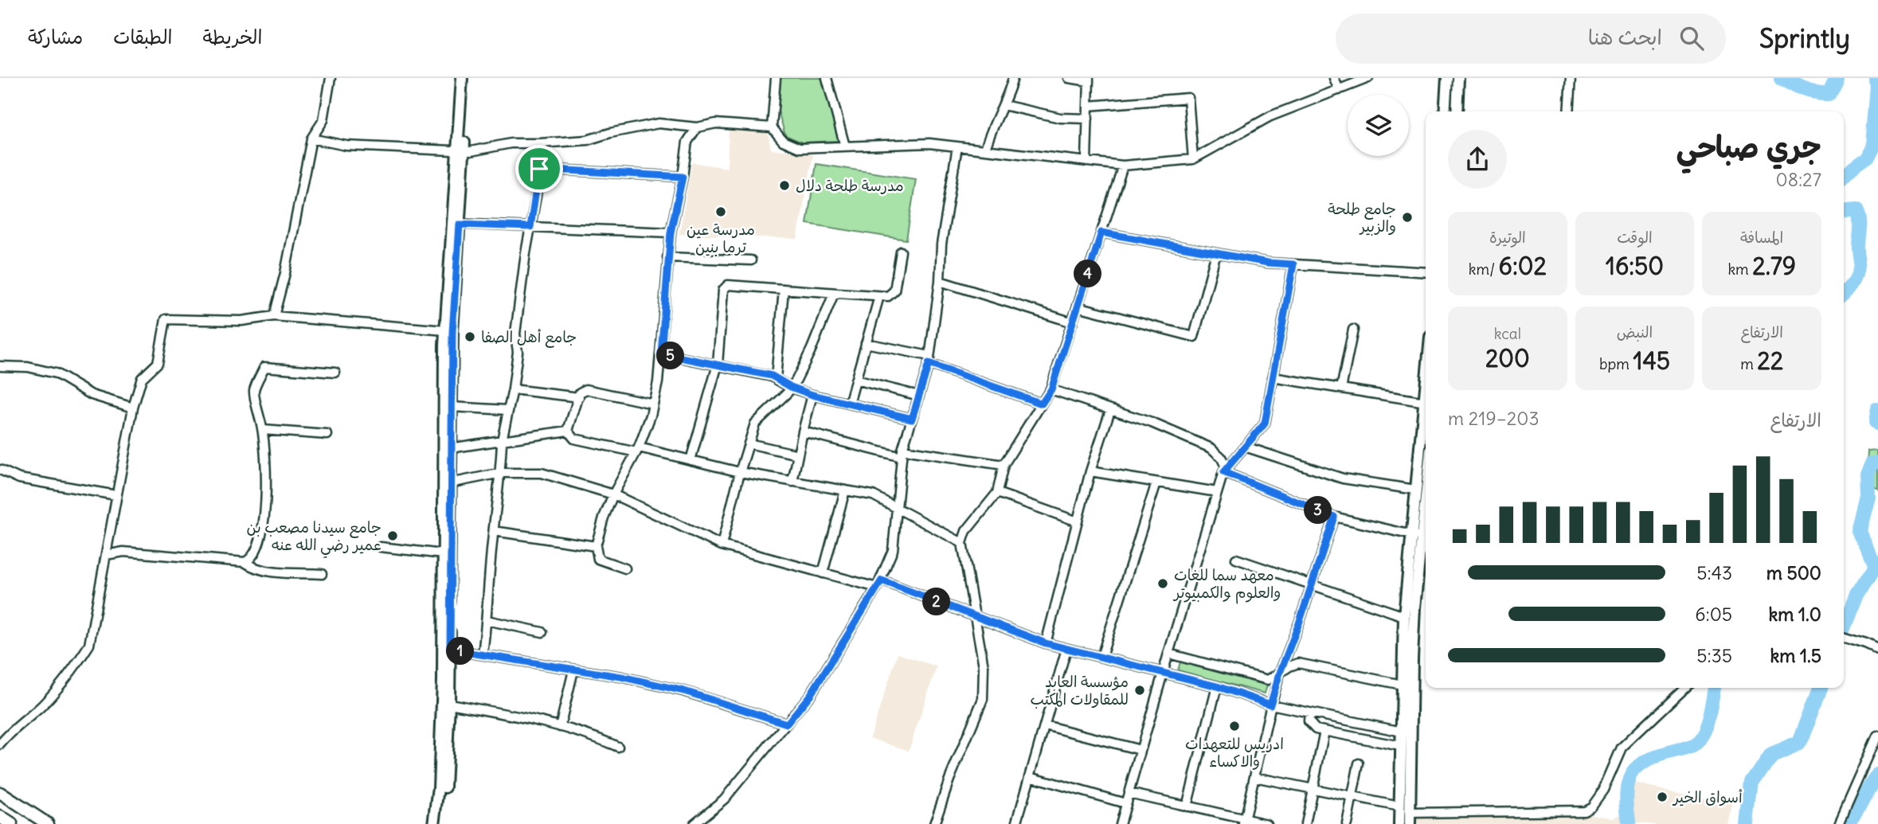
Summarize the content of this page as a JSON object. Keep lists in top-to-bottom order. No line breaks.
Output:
{"places":["مدرسة طلحة دلال","مدرسة عين ترما بنين","جامع طلحة والزبير","جامع أهل الصفا","جامع سيدنا مصعب بن عمير رضي الله عنه","معهد سما للغات والعلوم والكمبيوتر","مؤسسة العابد للمقاولات المكتب","ادريس للتعهدات والاكساء","أسواق الخير"],"page":{"header":"Sprintly","search":"ابحث هنا","nav":["الخريطة","الطبقات","مشاركة"],"heading":["جري صباحي","08:27"],"stats":[["المسافة","2.79 km"],["الوقت","16:50"],["الوتيرة","6:02 /km"],["الارتفاع","22 m"],["النبض","145 bpm"],["kcal","200"]],"pins":["4","5","3","2","1"],"chart":["الارتفاع","203–219 m"],"list":[{"name":"500 m","note":"5:43"},{"name":"1.0 km","note":"6:05"},{"name":"1.5 km","note":"5:35"}]}}
